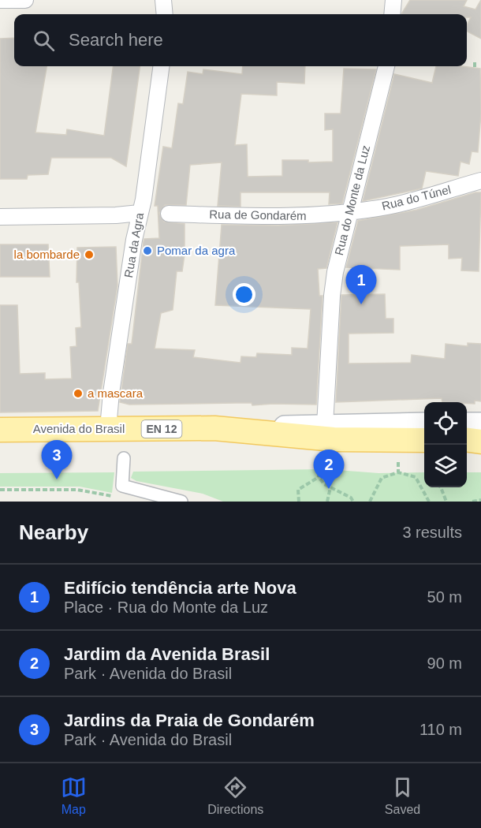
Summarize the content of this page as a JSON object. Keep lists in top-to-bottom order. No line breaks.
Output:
{"streets":{"main road":["Avenida do Brasil","EN 12"],"street":["Rua do Túnel","Rua do Monte da Luz","Rua de Gondarém","Rua da Agra"]},"crossings":[["Rua do Túnel","Rua do Monte da Luz"],["Rua do Túnel","Rua de Gondarém"],["Rua do Monte da Luz","Rua de Gondarém"],["Rua do Monte da Luz","Avenida do Brasil"],["Rua da Agra","Avenida do Brasil"]],"places":["Pomar da agra","la bombarde","a mascara"],"page":{"search":"Search here","pins":["1","3","2"],"heading":["Nearby","3 results"],"list":[{"mark":"1","name":"Edifício tendência arte Nova","note":"Place · Rua do Monte da Luz","value":"50 m"},{"mark":"2","name":"Jardim da Avenida Brasil","note":"Park · Avenida do Brasil","value":"90 m"},{"mark":"3","name":"Jardins da Praia de Gondarém","note":"Park · Avenida do Brasil","value":"110 m"}],"nav":["Map","Directions","Saved"]}}
